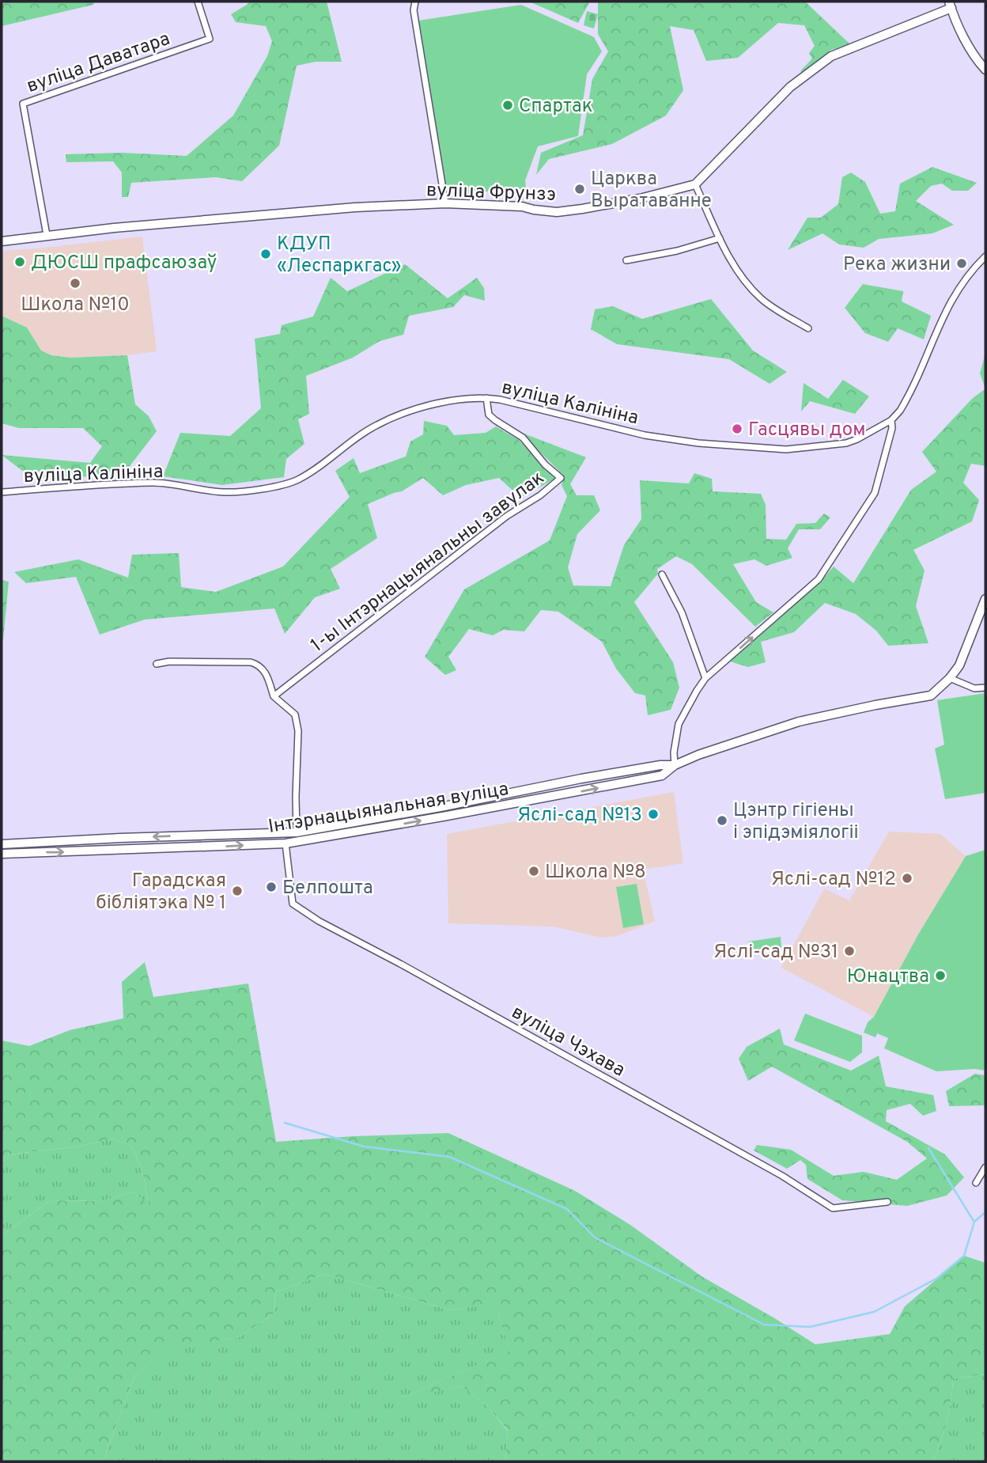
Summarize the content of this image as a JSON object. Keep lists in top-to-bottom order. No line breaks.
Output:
{"streets":{"main road":["вуліца Фрунзэ","Інтэрнацыянальная вуліца"],"street":["вуліца Даватара","вуліца Калініна","1-ы Інтэрнацыянальны завулак","вуліца Чэхава"]},"crossings":[["вуліца Даватара","вуліца Фрунзэ"],["вуліца Калініна","1-ы Інтэрнацыянальны завулак"],["Інтэрнацыянальная вуліца","вуліца Чэхава"]],"places":["Спартак","Царква Выратаванне","КДУП «Леспаркгас»","ДЮСШ прафсаюзаў","Река жизни","Школа №10","Гасцявы дом","Яслі-сад №13","Цэнтр гігіены і эпідэміялогіі","Школа №8","Яслі-сад №12","Белпошта","Гарадская бібліятэка № 1","Яслі-сад №31","Юнацтва"]}
